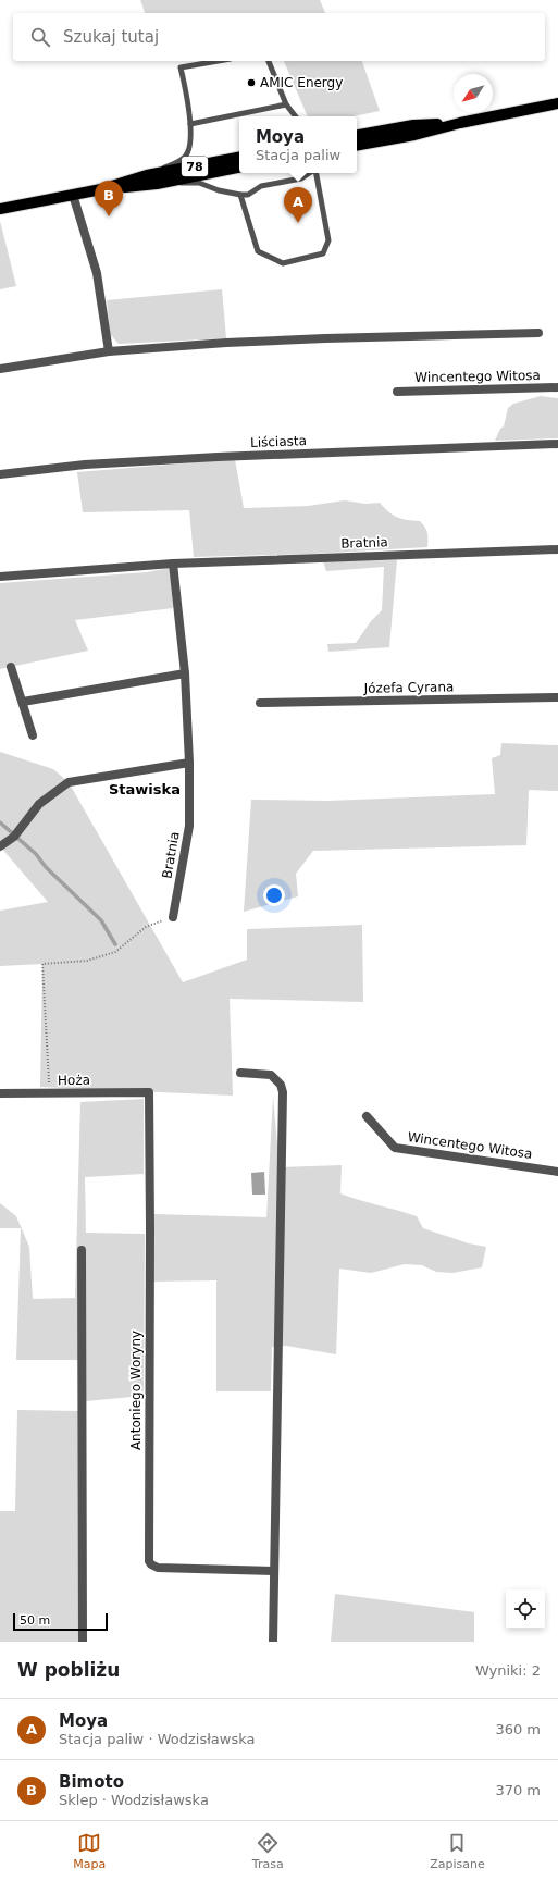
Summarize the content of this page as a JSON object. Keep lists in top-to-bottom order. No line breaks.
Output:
{"streets":{"main road":["78"],"street":["Wincentego Witosa","Liściasta","Bratnia","Józefa Cyrana","Hoża","Antoniego Woryny"]},"crossings":[["Hoża","Antoniego Woryny"]],"districts":["Stawiska"],"places":["AMIC Energy"],"scale_bar":"50 m","north":"bottom left","page":{"search":"Szukaj tutaj","popup":["Moya","Stacja paliw"],"pins":["B","A"],"scale":"50 m","heading":["W pobliżu","Wyniki: 2"],"list":[{"mark":"A","name":"Moya","note":"Stacja paliw · Wodzisławska","value":"360 m"},{"mark":"B","name":"Bimoto","note":"Sklep · Wodzisławska","value":"370 m"}],"nav":["Mapa","Trasa","Zapisane"]}}
